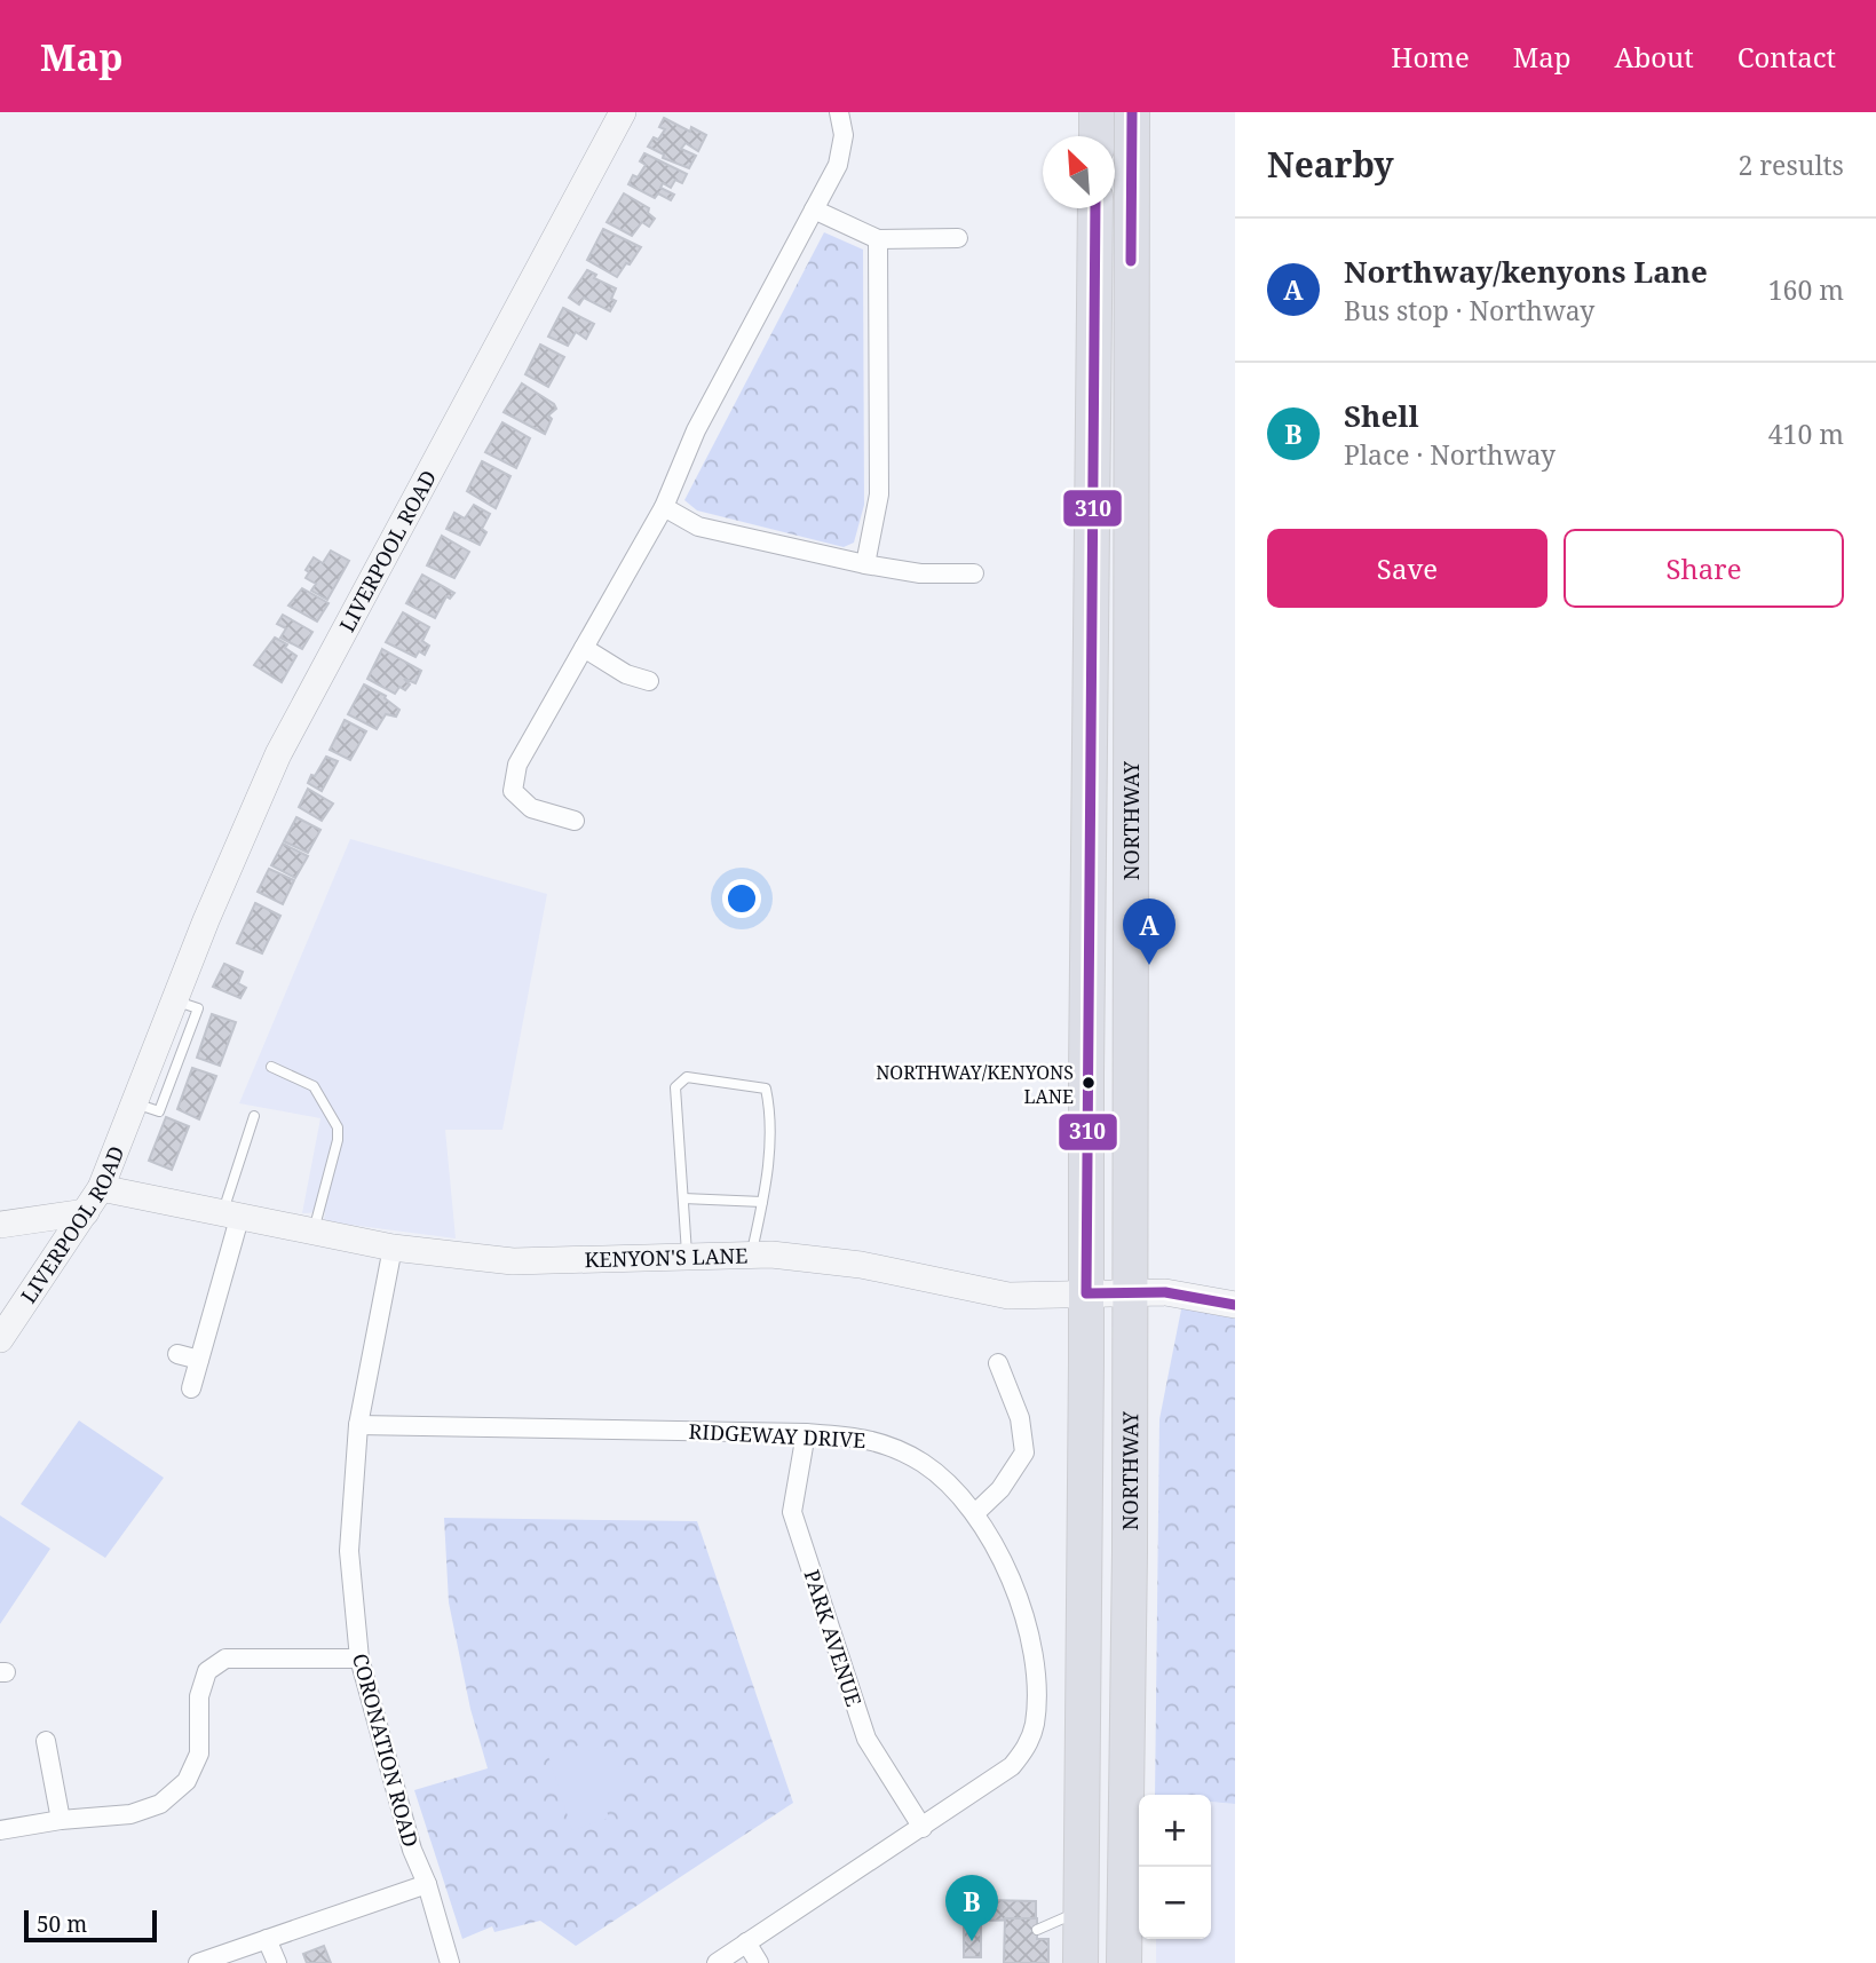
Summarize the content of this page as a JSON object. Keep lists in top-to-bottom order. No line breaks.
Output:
{"streets":{"highway":["NORTHWAY"],"main road":["LIVERPOOL ROAD","KENYON'S LANE"],"street":["RIDGEWAY DRIVE","PARK AVENUE","CORONATION ROAD"]},"crossings":[["LIVERPOOL ROAD","KENYON'S LANE"],["NORTHWAY","KENYON'S LANE"],["KENYON'S LANE","CORONATION ROAD"],["RIDGEWAY DRIVE","PARK AVENUE"],["RIDGEWAY DRIVE","CORONATION ROAD"]],"places":["NORTHWAY/KENYONS LANE"],"lines":["transit line 310"],"scale_bar":"50 m","north":"top left","page":{"header":"Map","nav":["Home","Map","About","Contact"],"heading":["Nearby","2 results"],"list":[{"mark":"A","name":"Northway/kenyons Lane","note":"Bus stop · Northway","value":"160 m"},{"mark":"B","name":"Shell","note":"Place · Northway","value":"410 m"}],"buttons":["Save","Share"],"pins":["A","B"],"map_buttons":["+","−"],"scale":"50 m"}}
